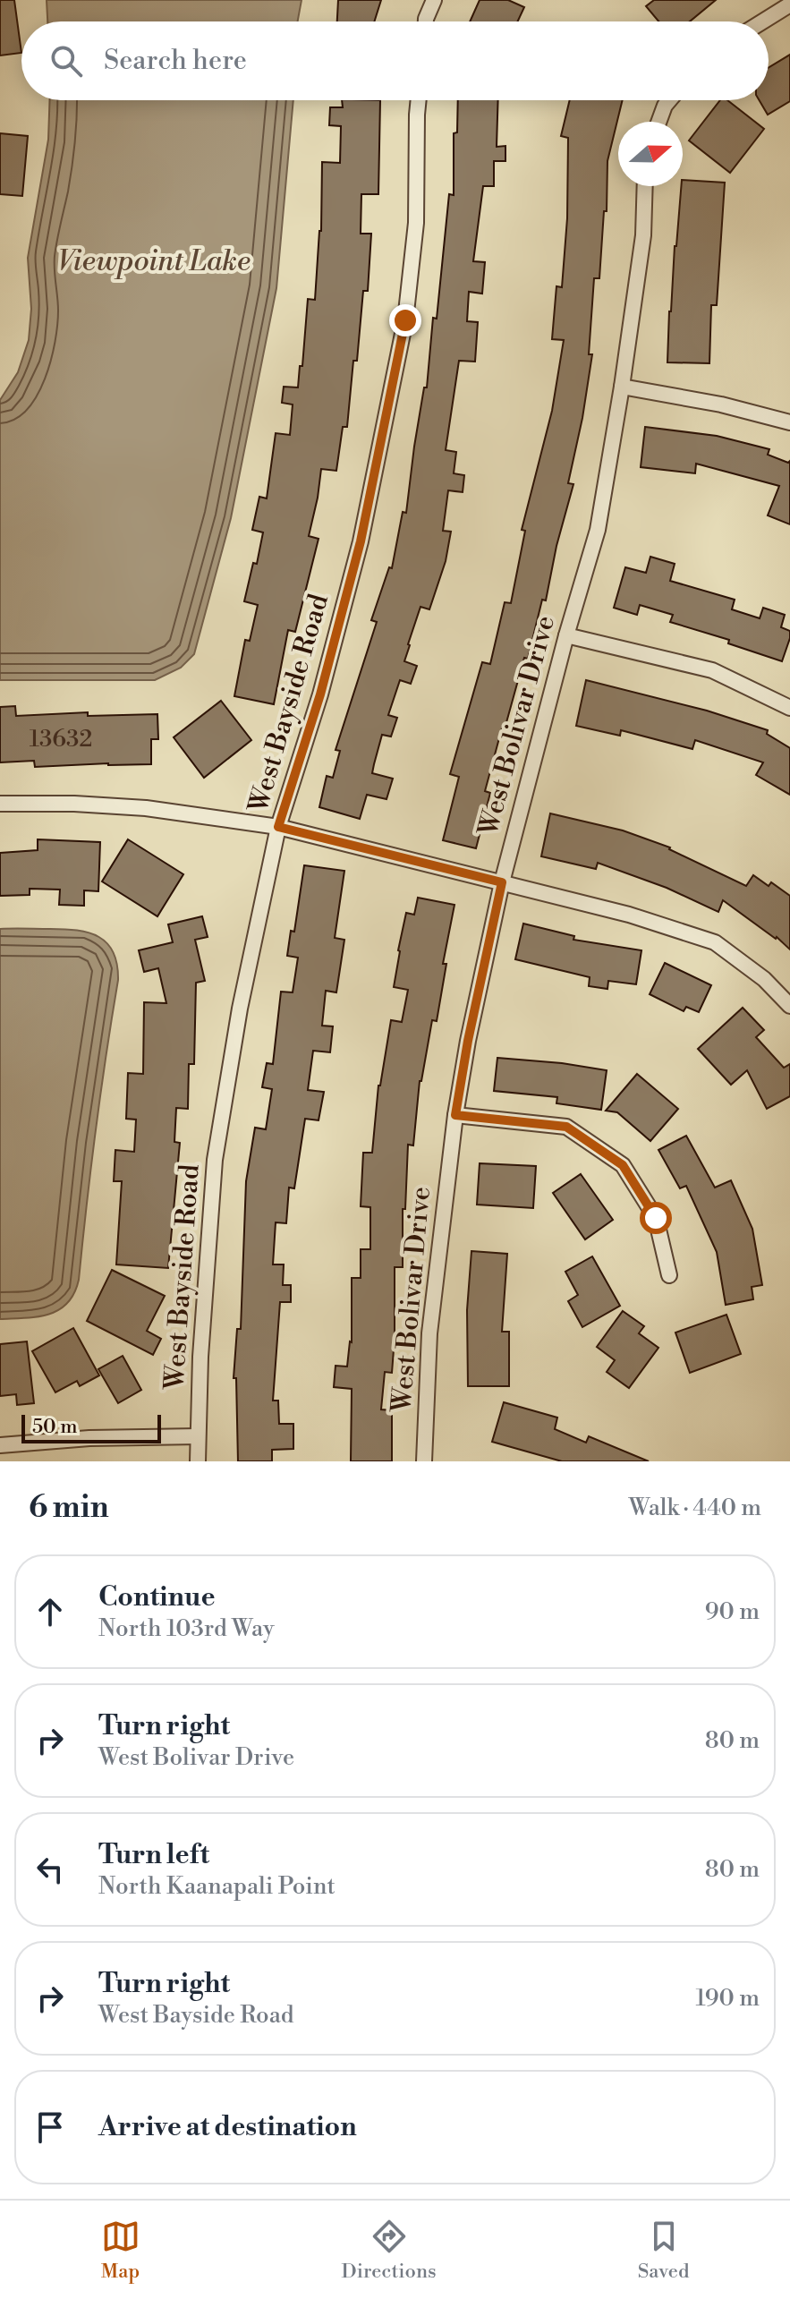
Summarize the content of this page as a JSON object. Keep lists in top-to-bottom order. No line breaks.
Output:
{"streets":{"street":["West Bayside Road","West Bolivar Drive"]},"water":["Viewpoint Lake"],"house_numbers":["13632"],"scale_bar":"50 m","north":"right","page":{"search":"Search here","scale":"50 m","heading":["6 min","Walk · 440 m"],"list":[["Continue","North 103rd Way","90 m"],["Turn right","West Bolivar Drive","80 m"],["Turn left","North Kaanapali Point","80 m"],["Turn right","West Bayside Road","190 m"],"Arrive at destination"],"nav":["Map","Directions","Saved"]}}
